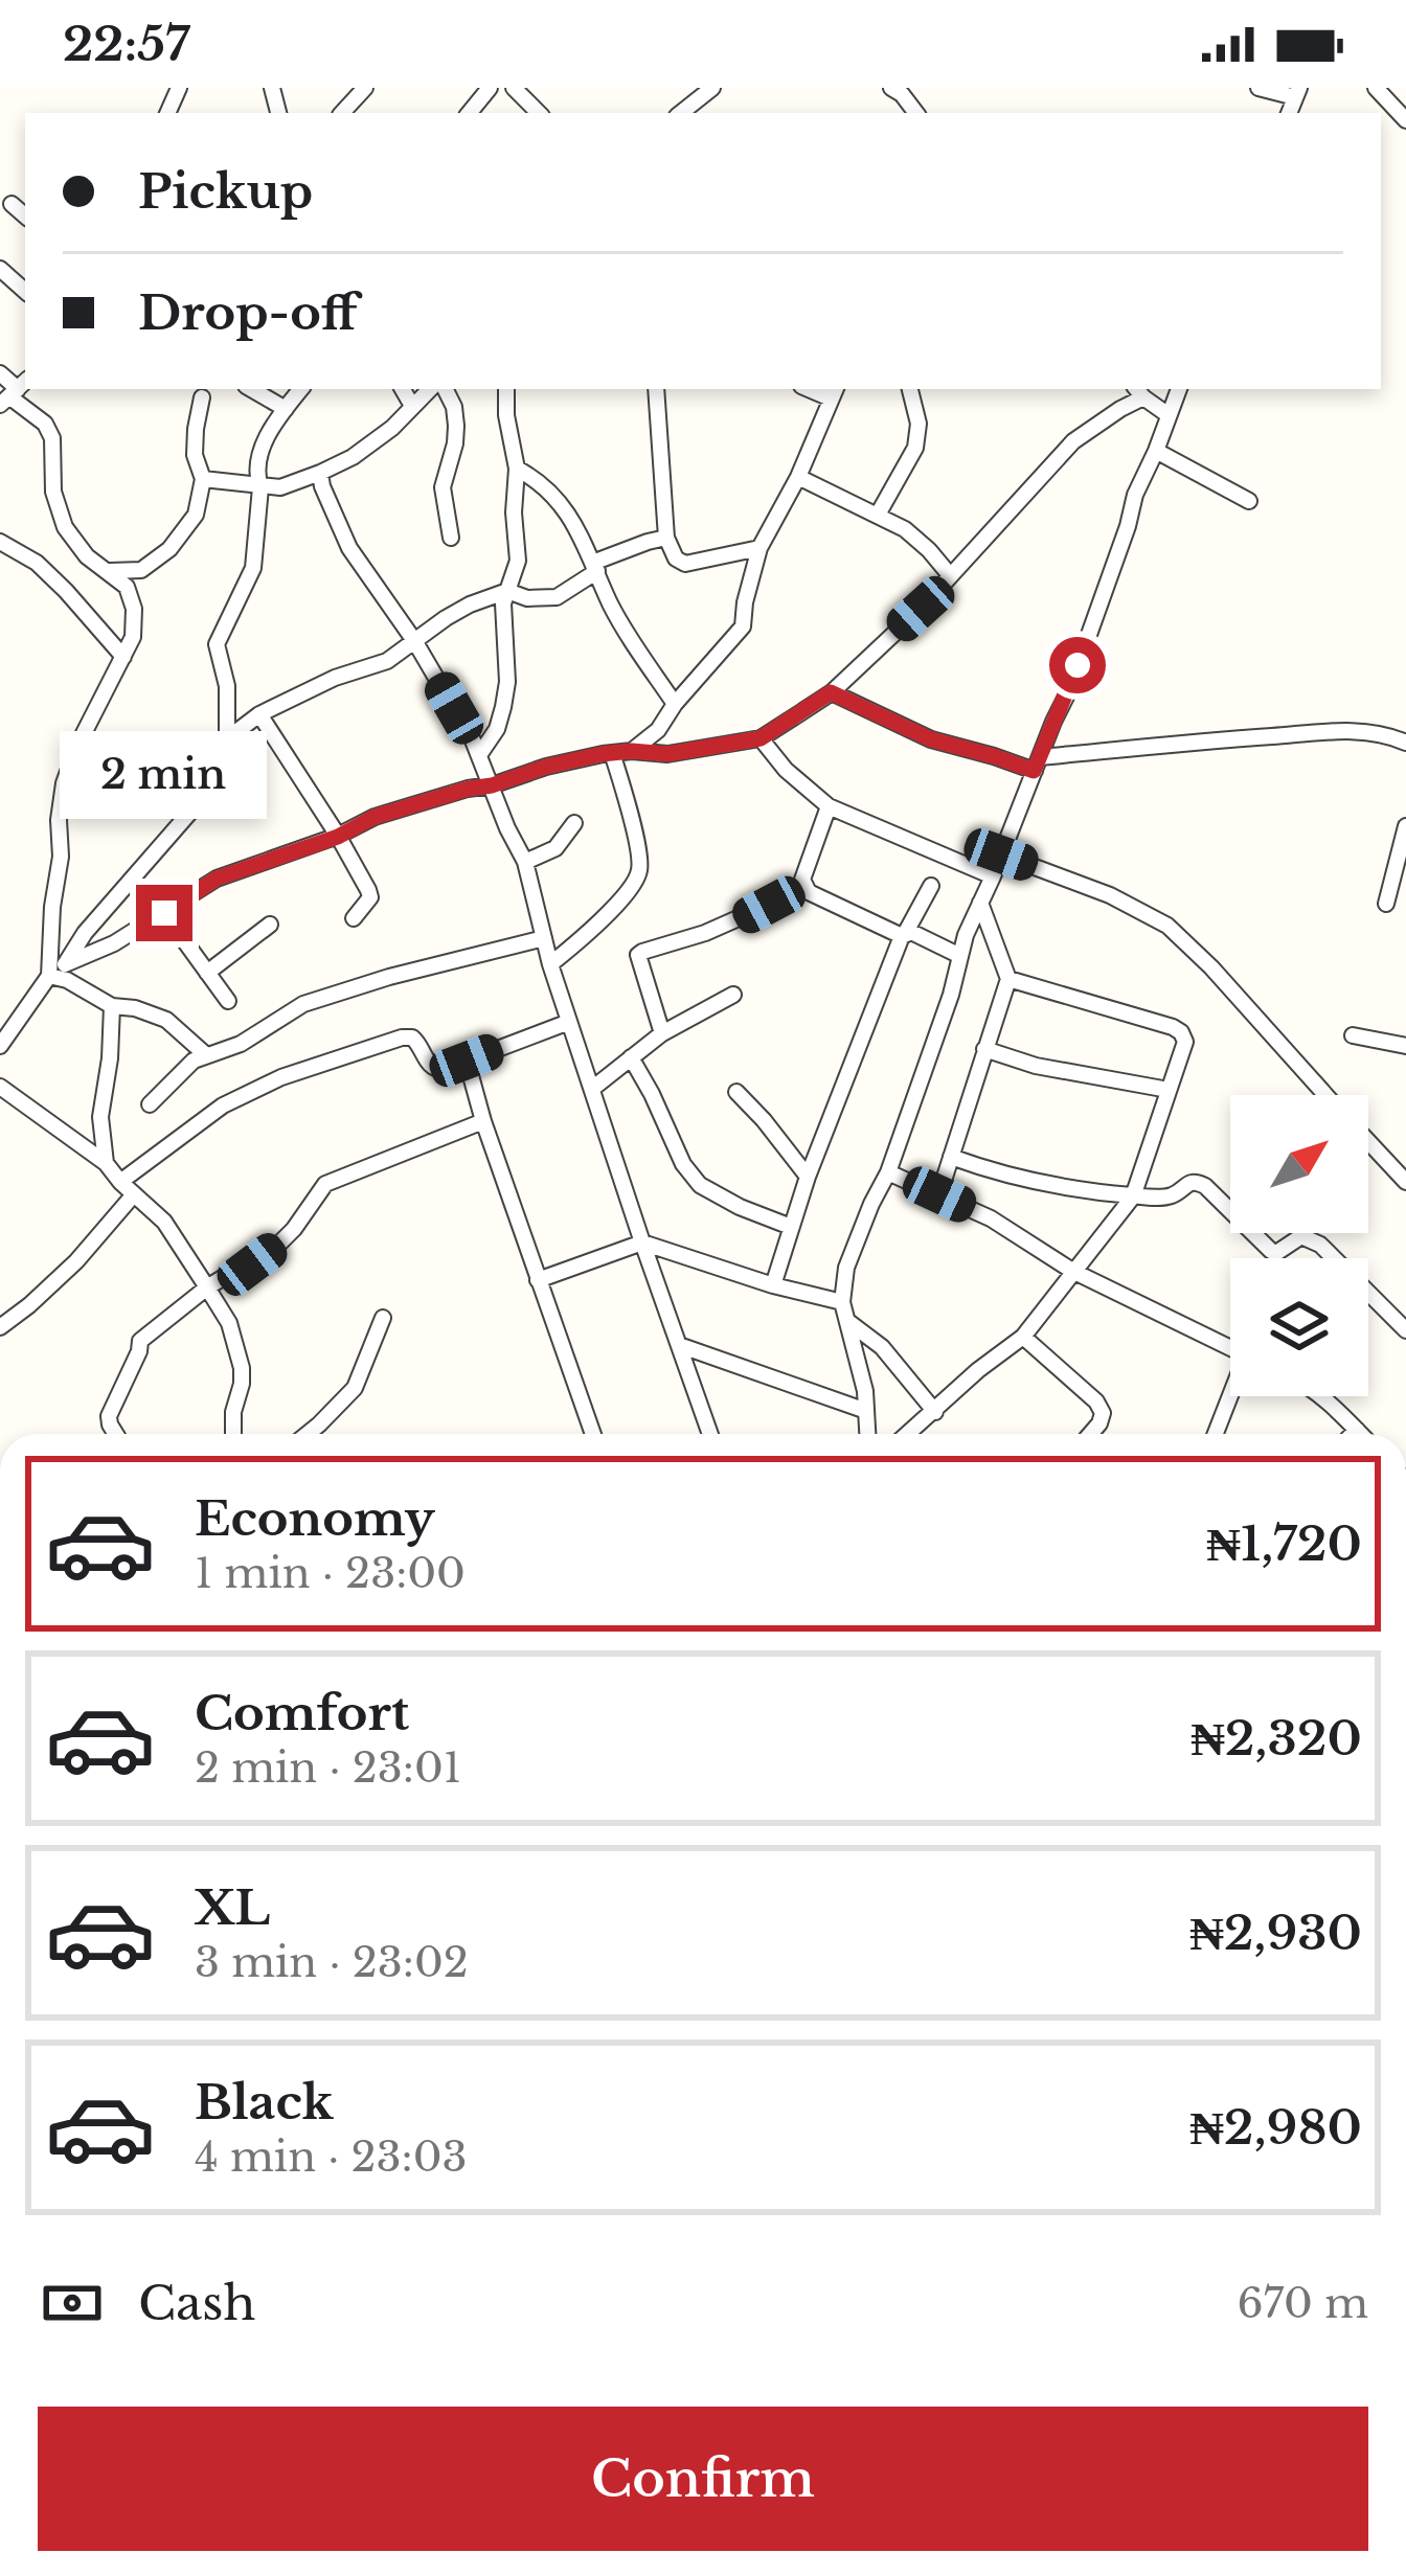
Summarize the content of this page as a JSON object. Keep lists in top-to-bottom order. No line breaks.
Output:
{"north":"top right","page":{"status":"22:57","banner":["Pickup","Drop-off"],"bubble":"2 min","list":[{"name":"Economy","note":"1 min · 23:00","value":"₦1,720"},{"name":"Comfort","note":"2 min · 23:01","value":"₦2,320"},{"name":"XL","note":"3 min · 23:02","value":"₦2,930"},{"name":"Black","note":"4 min · 23:03","value":"₦2,980"}],"pay":["Cash","670 m"],"buttons":"Confirm"}}
